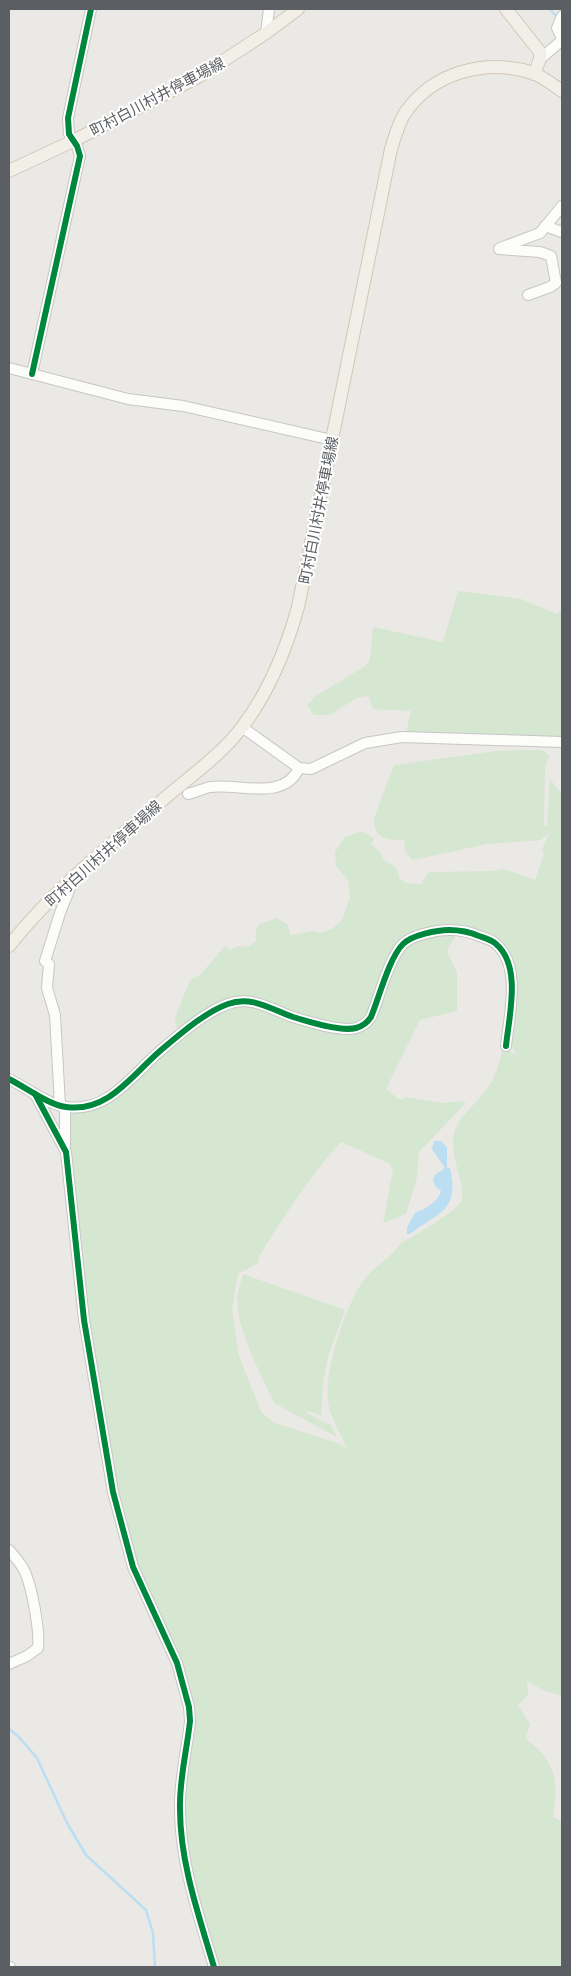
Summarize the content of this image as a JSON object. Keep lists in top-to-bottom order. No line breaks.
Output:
{"streets":{"main road":["町村白川村井停車場線"]}}
